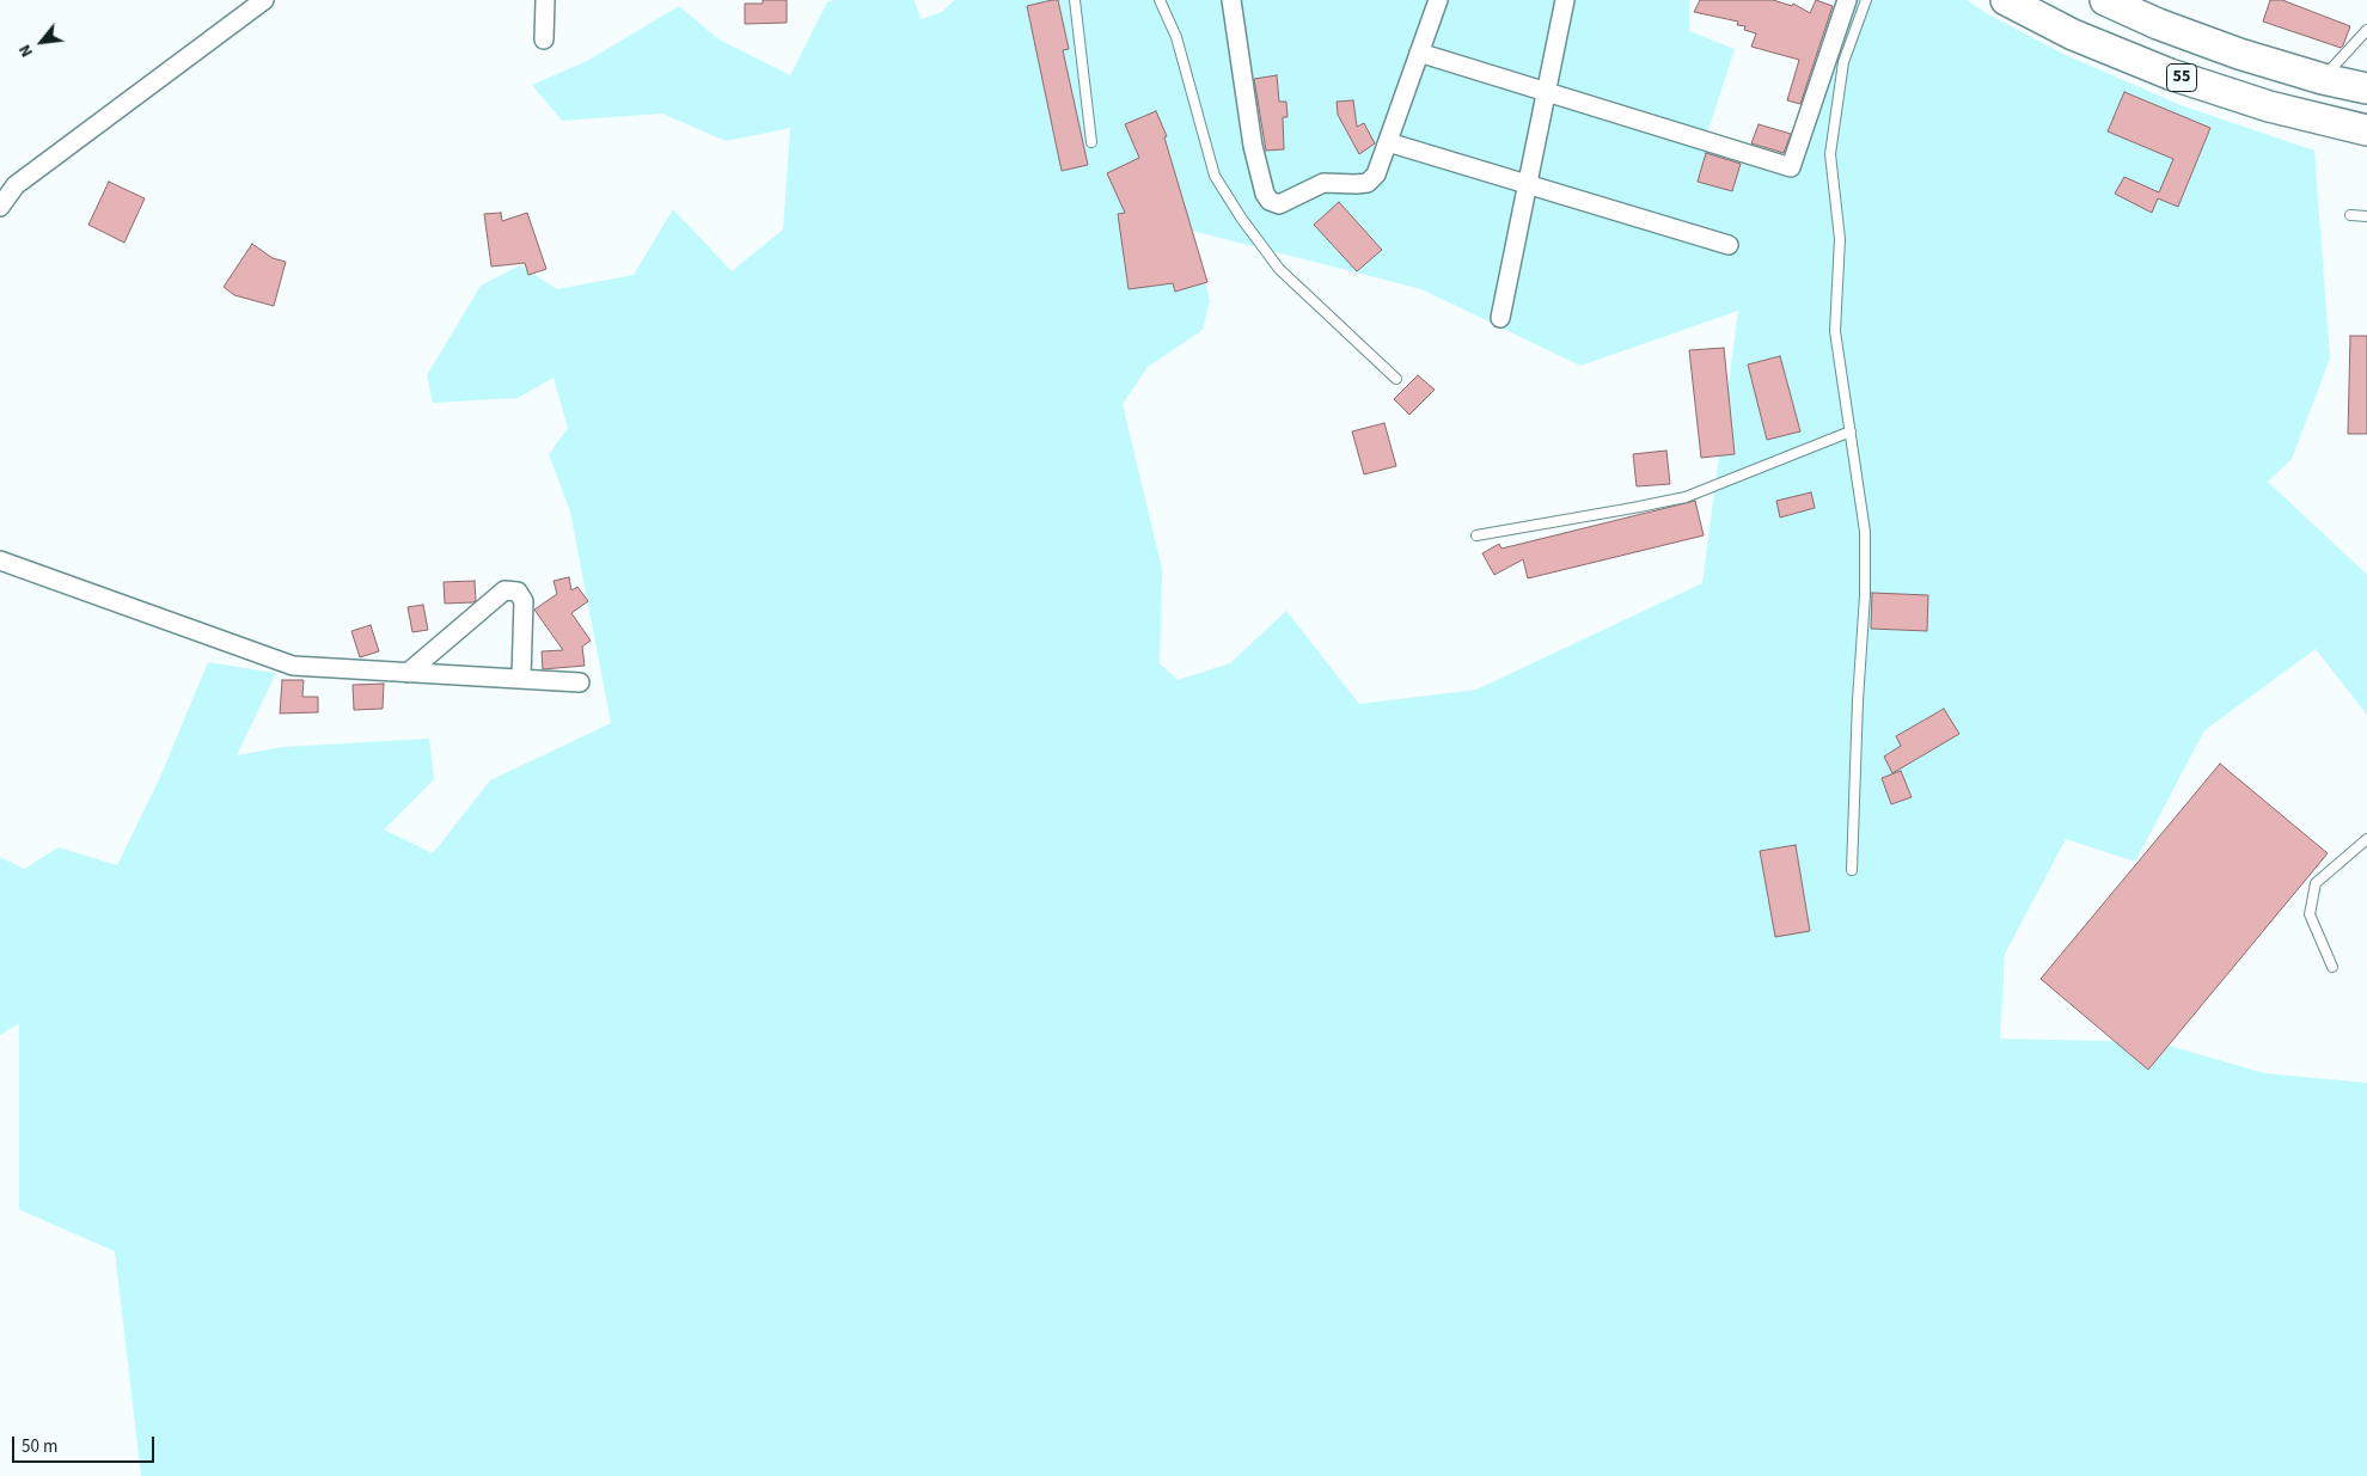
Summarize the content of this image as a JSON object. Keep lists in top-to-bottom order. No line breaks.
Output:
{"streets":{"highway":["55"]},"scale_bar":"50 m","north":"bottom left"}
